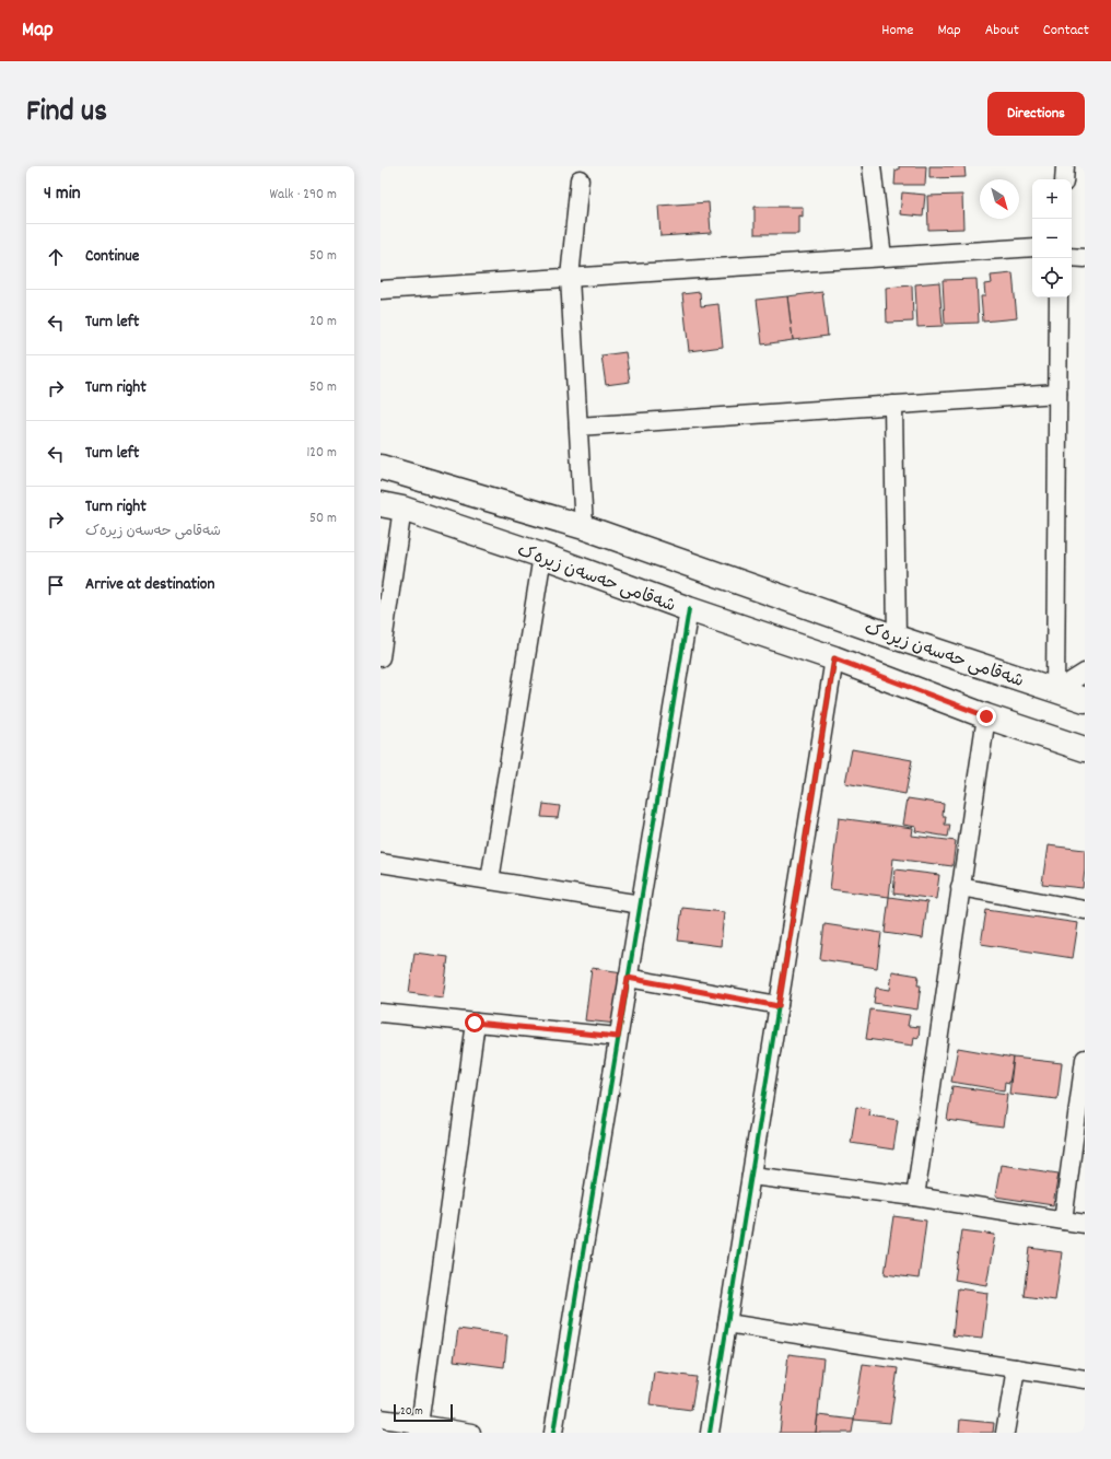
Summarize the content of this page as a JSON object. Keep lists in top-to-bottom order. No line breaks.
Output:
{"streets":{"main road":["شەقامی حەسەن زیرەک"]},"scale_bar":"20 m","north":"bottom right","page":{"header":"Map","nav":["Home","Map","About","Contact"],"title":"Find us","buttons":"Directions","heading":["4 min","Walk · 290 m"],"map_buttons":["+","−"],"list":[["Continue","50 m"],["Turn left","20 m"],["Turn right","50 m"],["Turn left","120 m"],["Turn right","شەقامی حەسەن زیرەک","50 m"],"Arrive at destination"],"scale":"20 m"}}
